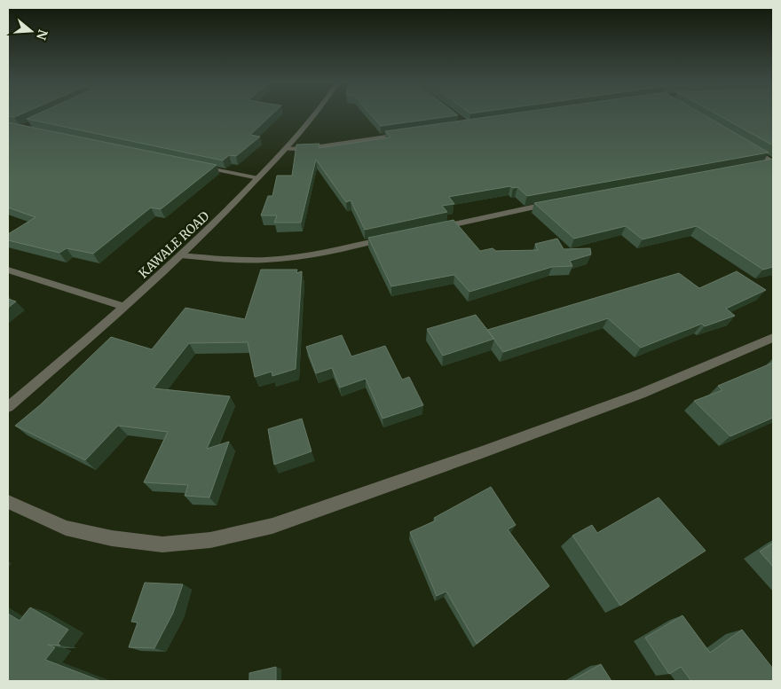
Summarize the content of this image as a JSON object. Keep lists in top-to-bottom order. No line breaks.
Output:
{"streets":{"street":["KAWALE ROAD"]},"north":"right"}
